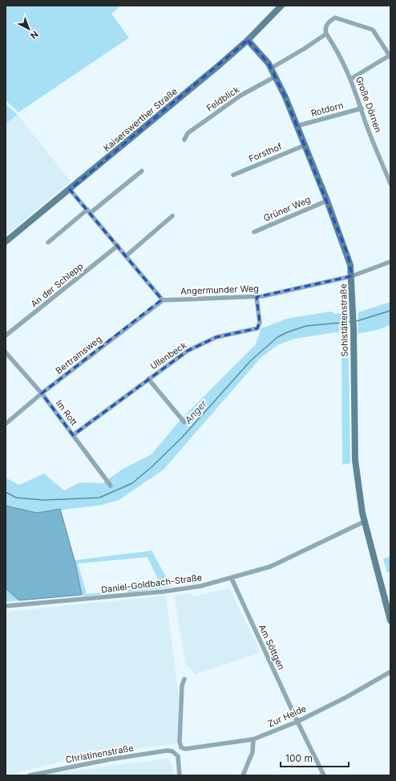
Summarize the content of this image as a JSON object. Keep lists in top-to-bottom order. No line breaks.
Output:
{"streets":{"street":["Feldblick","Große Dörnen","Rotdorn","Kaiserswerther Straße","Forsthof","Grüner Weg","An der Schlepp","Angermunder Weg","Sohlstättenstraße","Bertramsweg","Ullenbeck","Im Rott","Daniel-Goldbach-Straße","Am Söttgen","Zur Heide","Christinenstraße"]},"crossings":[["Feldblick","Sohlstättenstraße"],["Große Dörnen","Rotdorn"],["Rotdorn","Sohlstättenstraße"],["Kaiserswerther Straße","Sohlstättenstraße"],["Forsthof","Sohlstättenstraße"],["Grüner Weg","Sohlstättenstraße"],["Angermunder Weg","Sohlstättenstraße"],["Angermunder Weg","Bertramsweg"],["Angermunder Weg","Ullenbeck"],["Sohlstättenstraße","Daniel-Goldbach-Straße"],["Bertramsweg","Im Rott"],["Ullenbeck","Im Rott"],["Daniel-Goldbach-Straße","Am Söttgen"],["Am Söttgen","Zur Heide"]],"water":["Anger"],"scale_bar":"100 m","north":"bottom right"}
